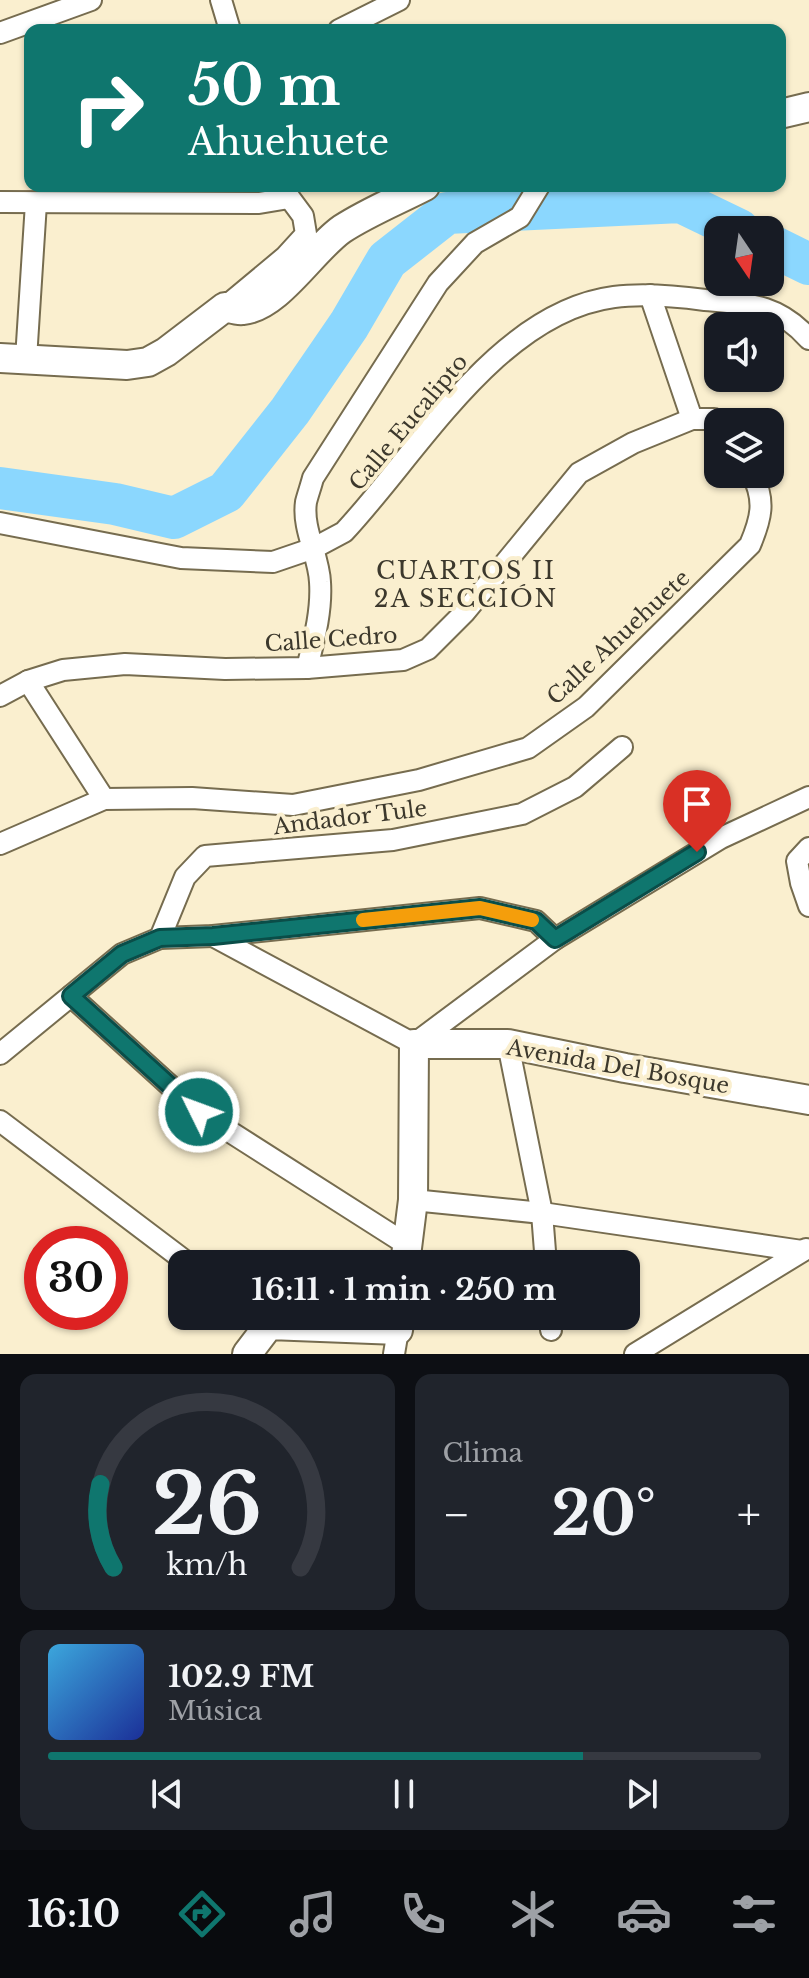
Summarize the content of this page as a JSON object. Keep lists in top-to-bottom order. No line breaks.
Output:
{"streets":{"street":["Calle Eucalipto","Calle Ahuehuete","Calle Cedro","Andador Tule","Avenida Del Bosque"]},"districts":["CUARTOS II 2A SECCIÓN"],"north":"bottom","page":{"turn":["50 m","Ahuehuete"],"limit":"30","trip":"16:11 · 1 min · 250 m","tile":"Clima","heat":["−","20°","+"],"song":["102.9 FM","Música"],"tabs":"16:10","gauge":["26","km/h"]}}
